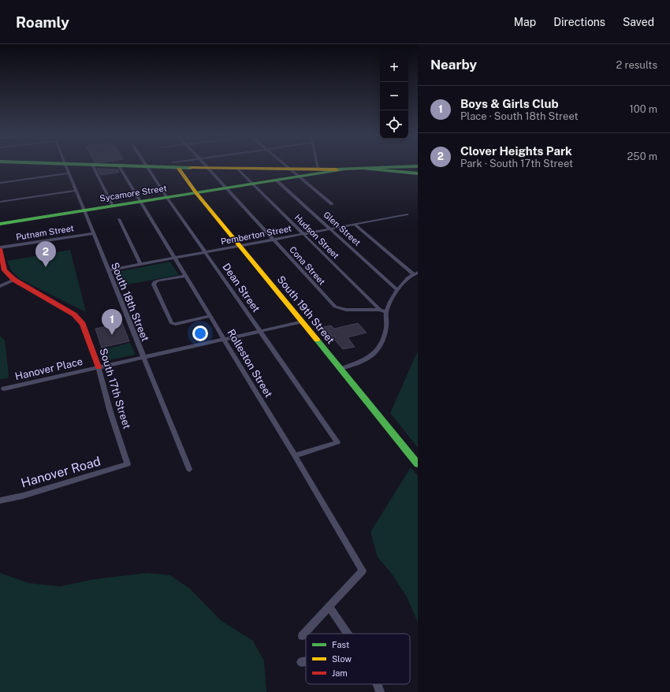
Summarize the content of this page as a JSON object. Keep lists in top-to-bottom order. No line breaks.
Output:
{"streets":{"main road":["Sycamore Street","South 19th Street","South 17th Street"],"street":["Glen Street","Putnam Street","Pemberton Street","Hudson Street","Cona Street","Dean Street","South 18th Street","Rolleston Street","Hanover Place","Hanover Road"]},"crossings":[["Sycamore Street","Glen Street"],["Sycamore Street","Hudson Street"],["Sycamore Street","Cona Street"],["Sycamore Street","Dean Street"],["Sycamore Street","South 18th Street"],["Sycamore Street","South 19th Street"],["Sycamore Street","Rolleston Street"],["Glen Street","Pemberton Street"],["Putnam Street","South 18th Street"],["Putnam Street","South 17th Street"],["Pemberton Street","Hudson Street"],["Pemberton Street","Cona Street"],["Pemberton Street","Dean Street"],["Pemberton Street","South 18th Street"],["Pemberton Street","South 19th Street"],["Pemberton Street","Rolleston Street"],["Hudson Street","Cona Street"],["Dean Street","Rolleston Street"],["Dean Street","Hanover Place"],["South 18th Street","Hanover Place"],["South 19th Street","Hanover Place"],["Rolleston Street","Hanover Place"],["Hanover Place","South 17th Street"],["South 17th Street","Hanover Road"]],"legend":["Fast","Slow","Jam"],"page":{"header":"Roamly","nav":["Map","Directions","Saved"],"heading":["Nearby","2 results"],"map_buttons":["+","−"],"list":[{"mark":"1","name":"Boys & Girls Club","note":"Place · South 18th Street","value":"100 m"},{"mark":"2","name":"Clover Heights Park","note":"Park · South 17th Street","value":"250 m"}],"pins":["2","1"]}}
